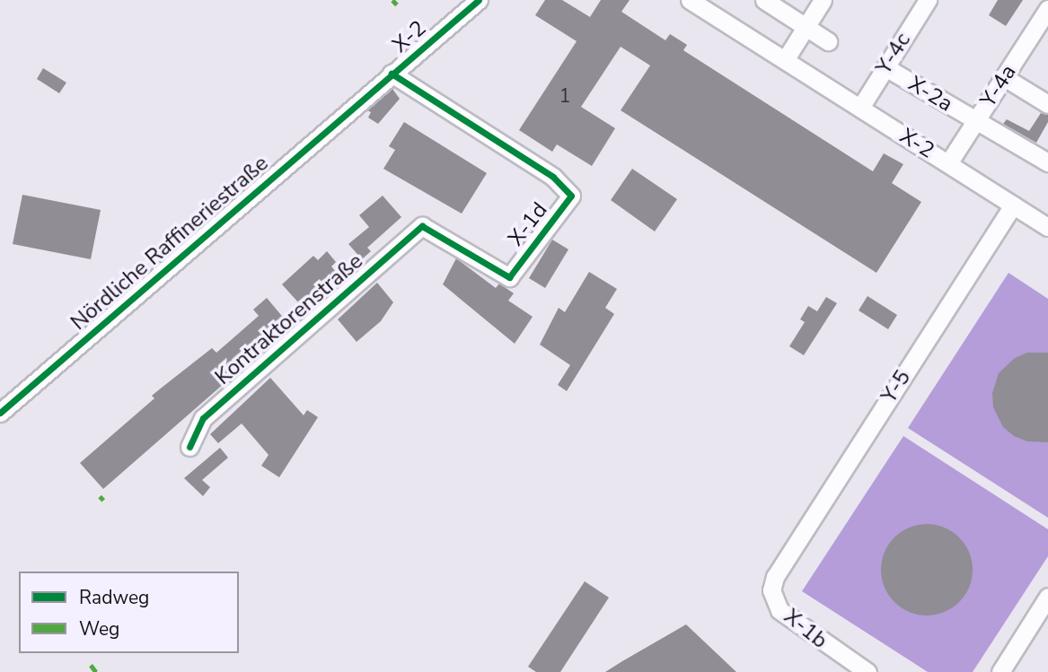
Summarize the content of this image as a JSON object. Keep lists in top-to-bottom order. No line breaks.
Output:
{"streets":{"street":["X-2","Y-4c","Y-4a","X-2a","X-1d","Nördliche Raffineriestraße","Kontraktorenstraße","Y-5","X-1b"]},"crossings":[["X-2","Y-4c"],["X-2","Y-4a"],["X-2","X-1d"],["X-2","Nördliche Raffineriestraße"],["X-2","Y-5"],["Y-4c","X-2a"],["Y-4a","X-2a"],["X-1d","Kontraktorenstraße"],["Y-5","X-1b"]],"house_numbers":["1"],"legend":["Radweg","Weg"]}
